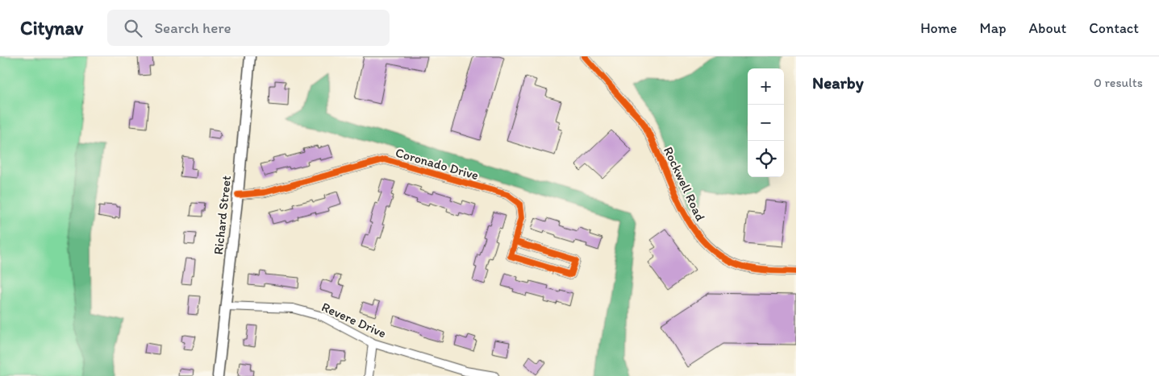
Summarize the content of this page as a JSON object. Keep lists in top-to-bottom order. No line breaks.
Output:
{"streets":{"street":["Coronado Drive","Rockwell Road","Richard Street","Revere Drive"]},"crossings":[["Coronado Drive","Richard Street"],["Richard Street","Revere Drive"]],"page":{"header":"Citynav","search":"Search here","nav":["Home","Map","About","Contact"],"heading":["Nearby","0 results"],"map_buttons":["+","−"]}}
